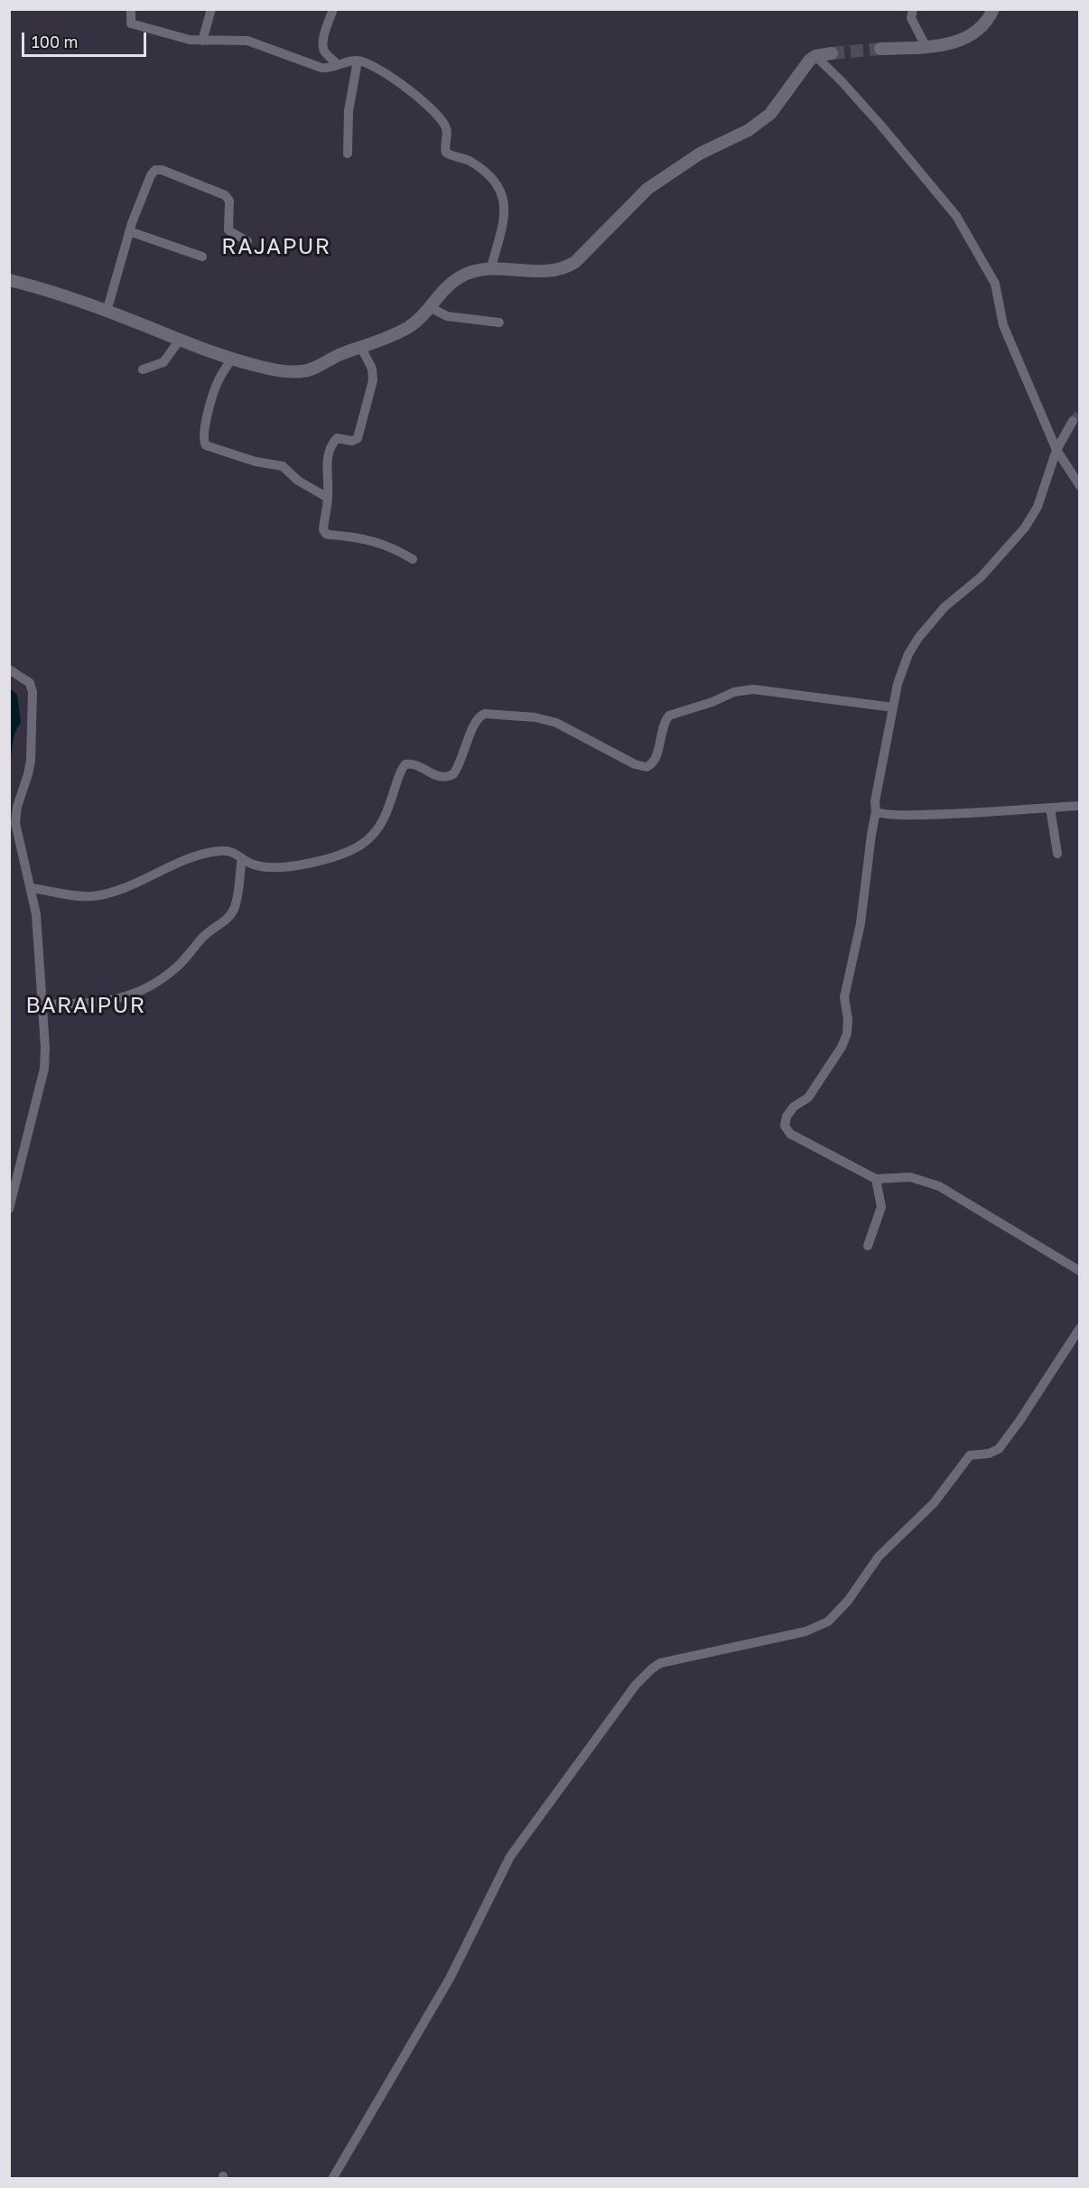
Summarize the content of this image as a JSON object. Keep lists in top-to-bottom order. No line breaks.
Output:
{"districts":["RAJAPUR","BARAIPUR"],"scale_bar":"100 m"}
